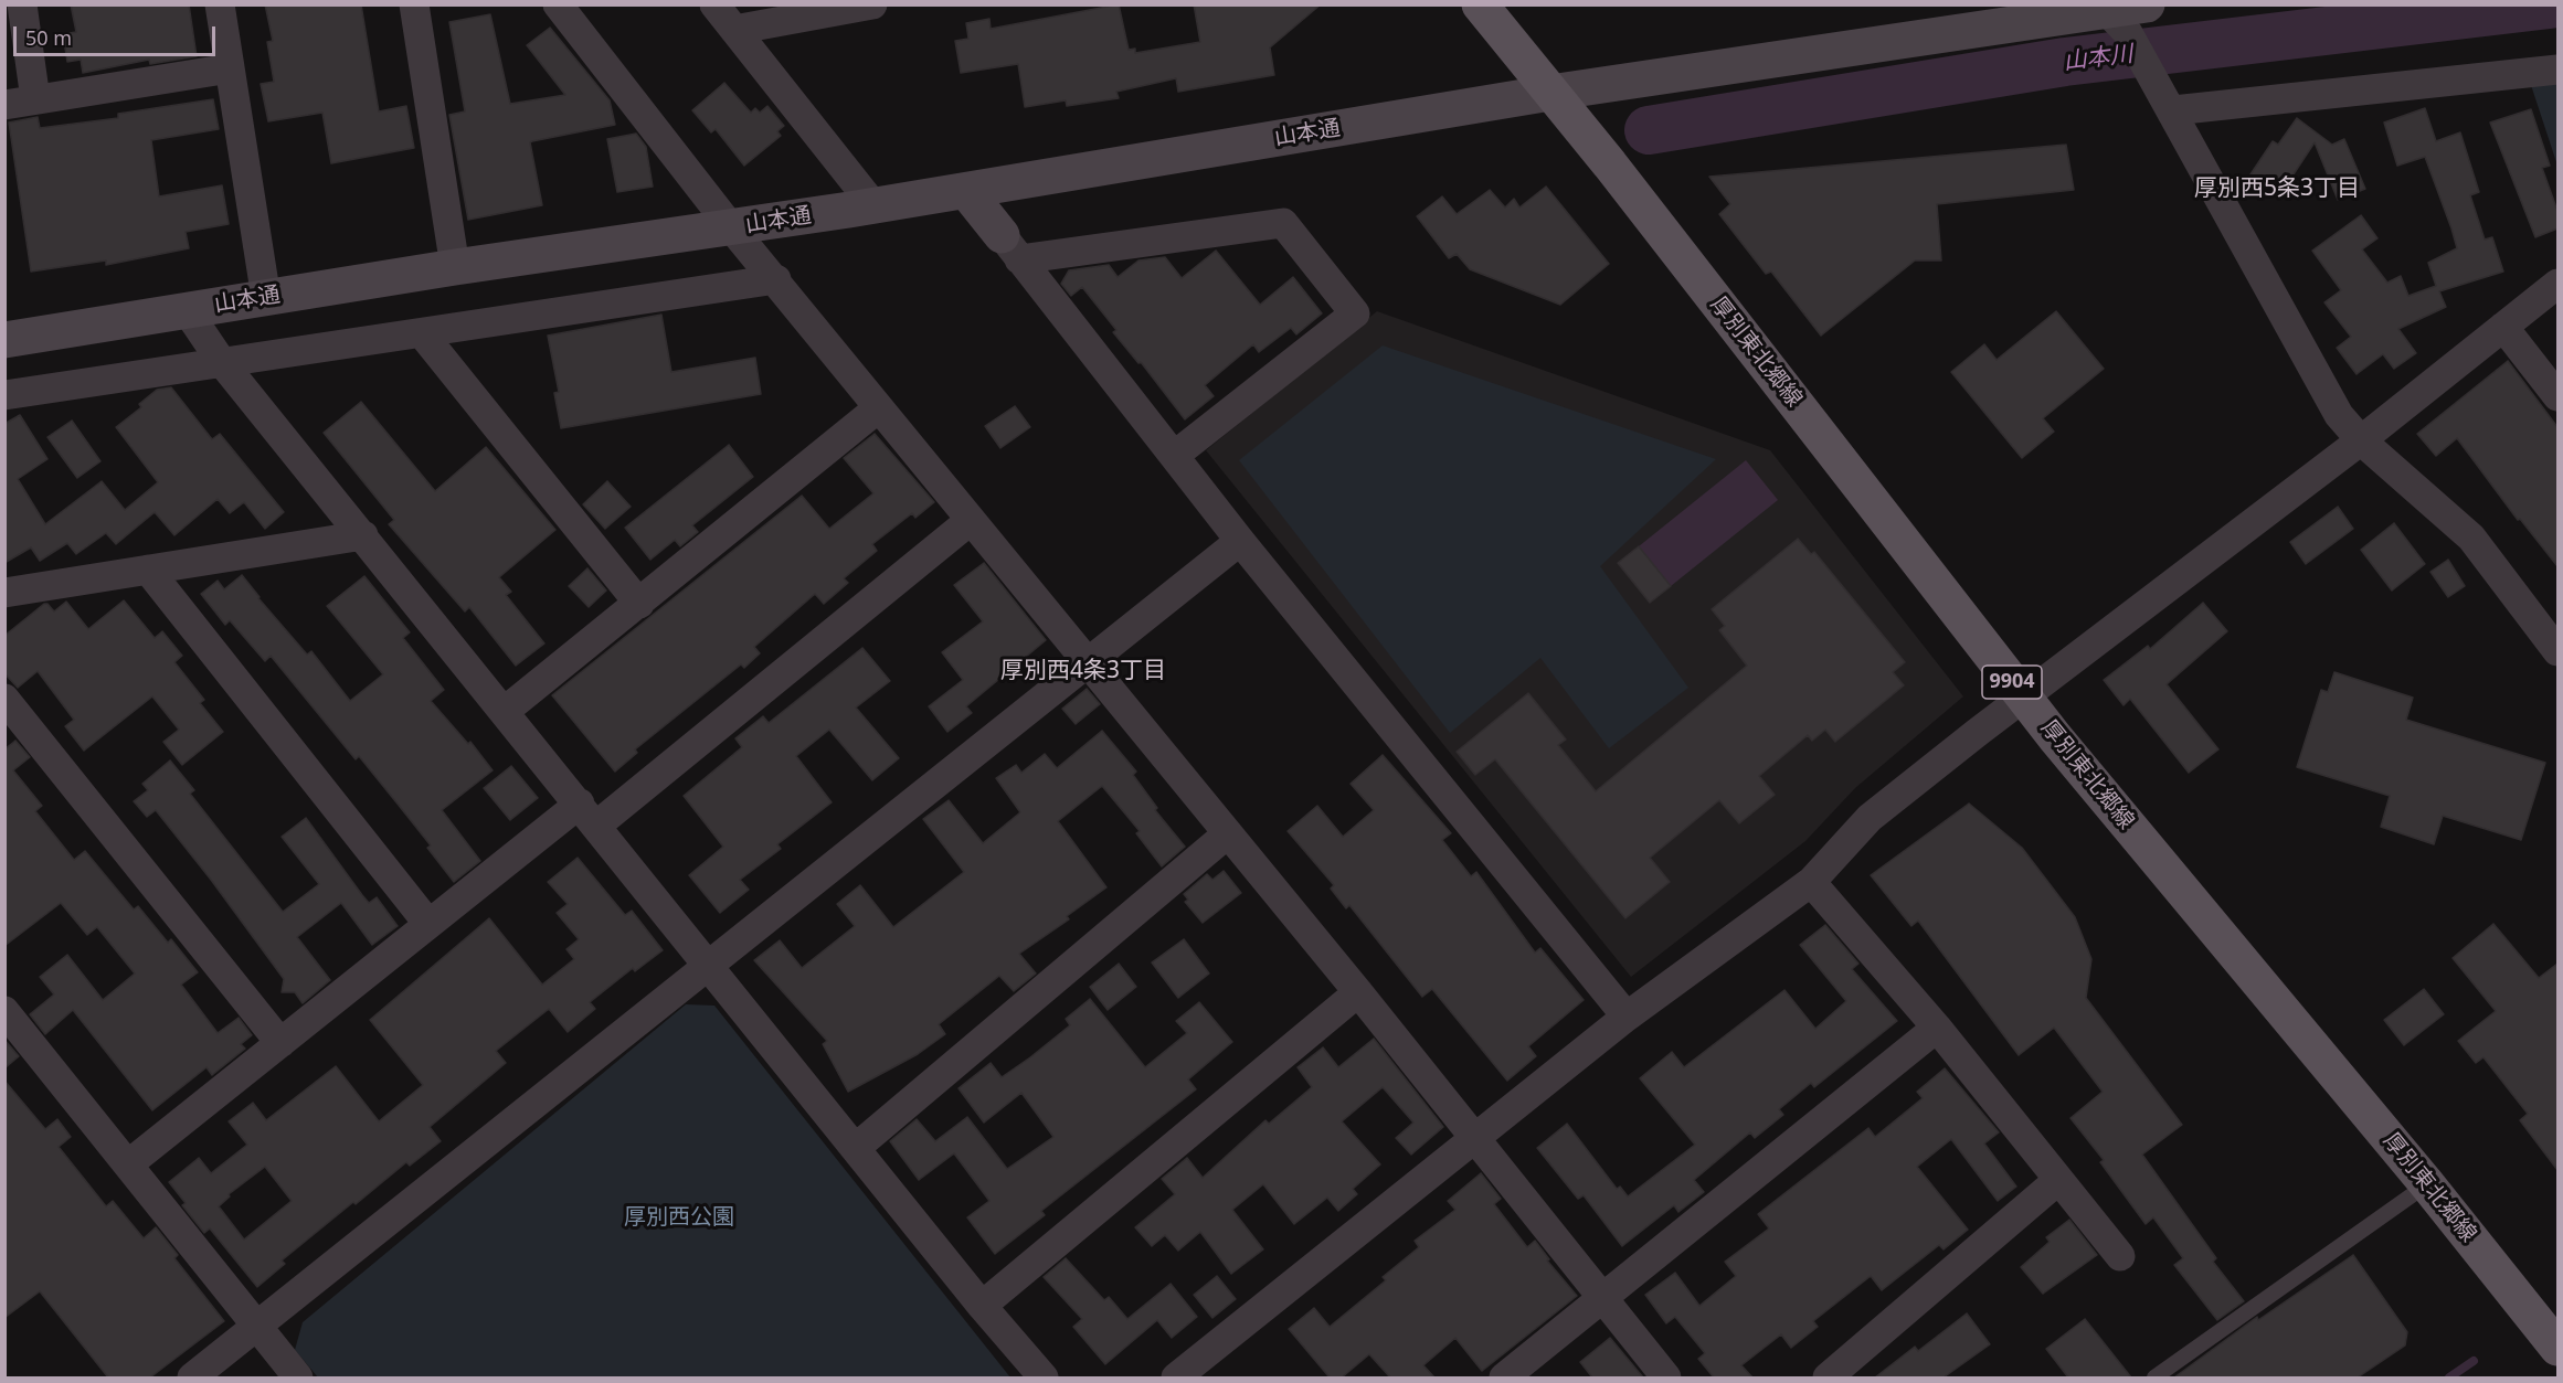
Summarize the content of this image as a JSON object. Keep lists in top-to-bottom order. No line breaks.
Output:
{"streets":{"main road":["厚別東北郷線","9904"],"street":["山本通"]},"crossings":[["山本通","厚別東北郷線"]],"districts":["厚別西5条3丁目","厚別西4条3丁目"],"water":["山本川"],"parks":["厚別西公園"],"scale_bar":"50 m"}
